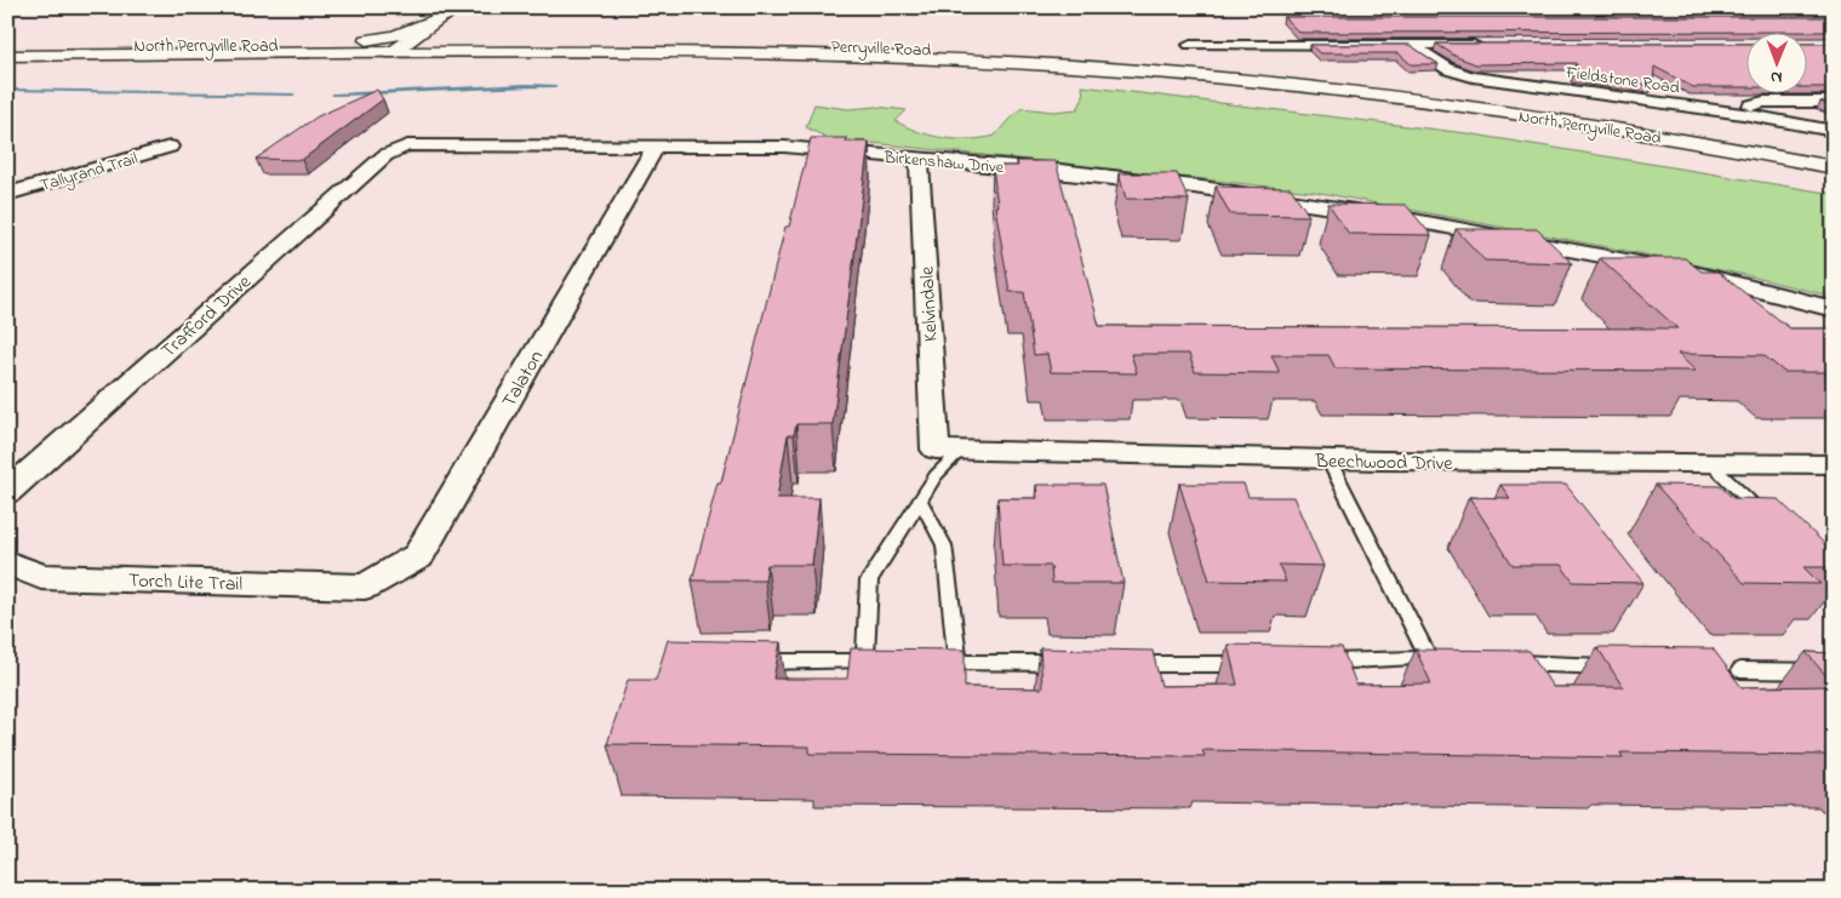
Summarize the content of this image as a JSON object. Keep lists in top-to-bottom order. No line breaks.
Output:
{"streets":{"main road":["North Perryville Road","Perryville Road"],"street":["Fieldstone Road","Birkenshaw Drive","Tallyrand Trail","Kelvindale","Trafford Drive","Talaton","Beechwood Drive","Torch Lite Trail"]},"crossings":[["North Perryville Road","Perryville Road"],["Birkenshaw Drive","Kelvindale"],["Birkenshaw Drive","Trafford Drive"],["Birkenshaw Drive","Talaton"],["Kelvindale","Beechwood Drive"],["Talaton","Torch Lite Trail"]],"north":"bottom"}
